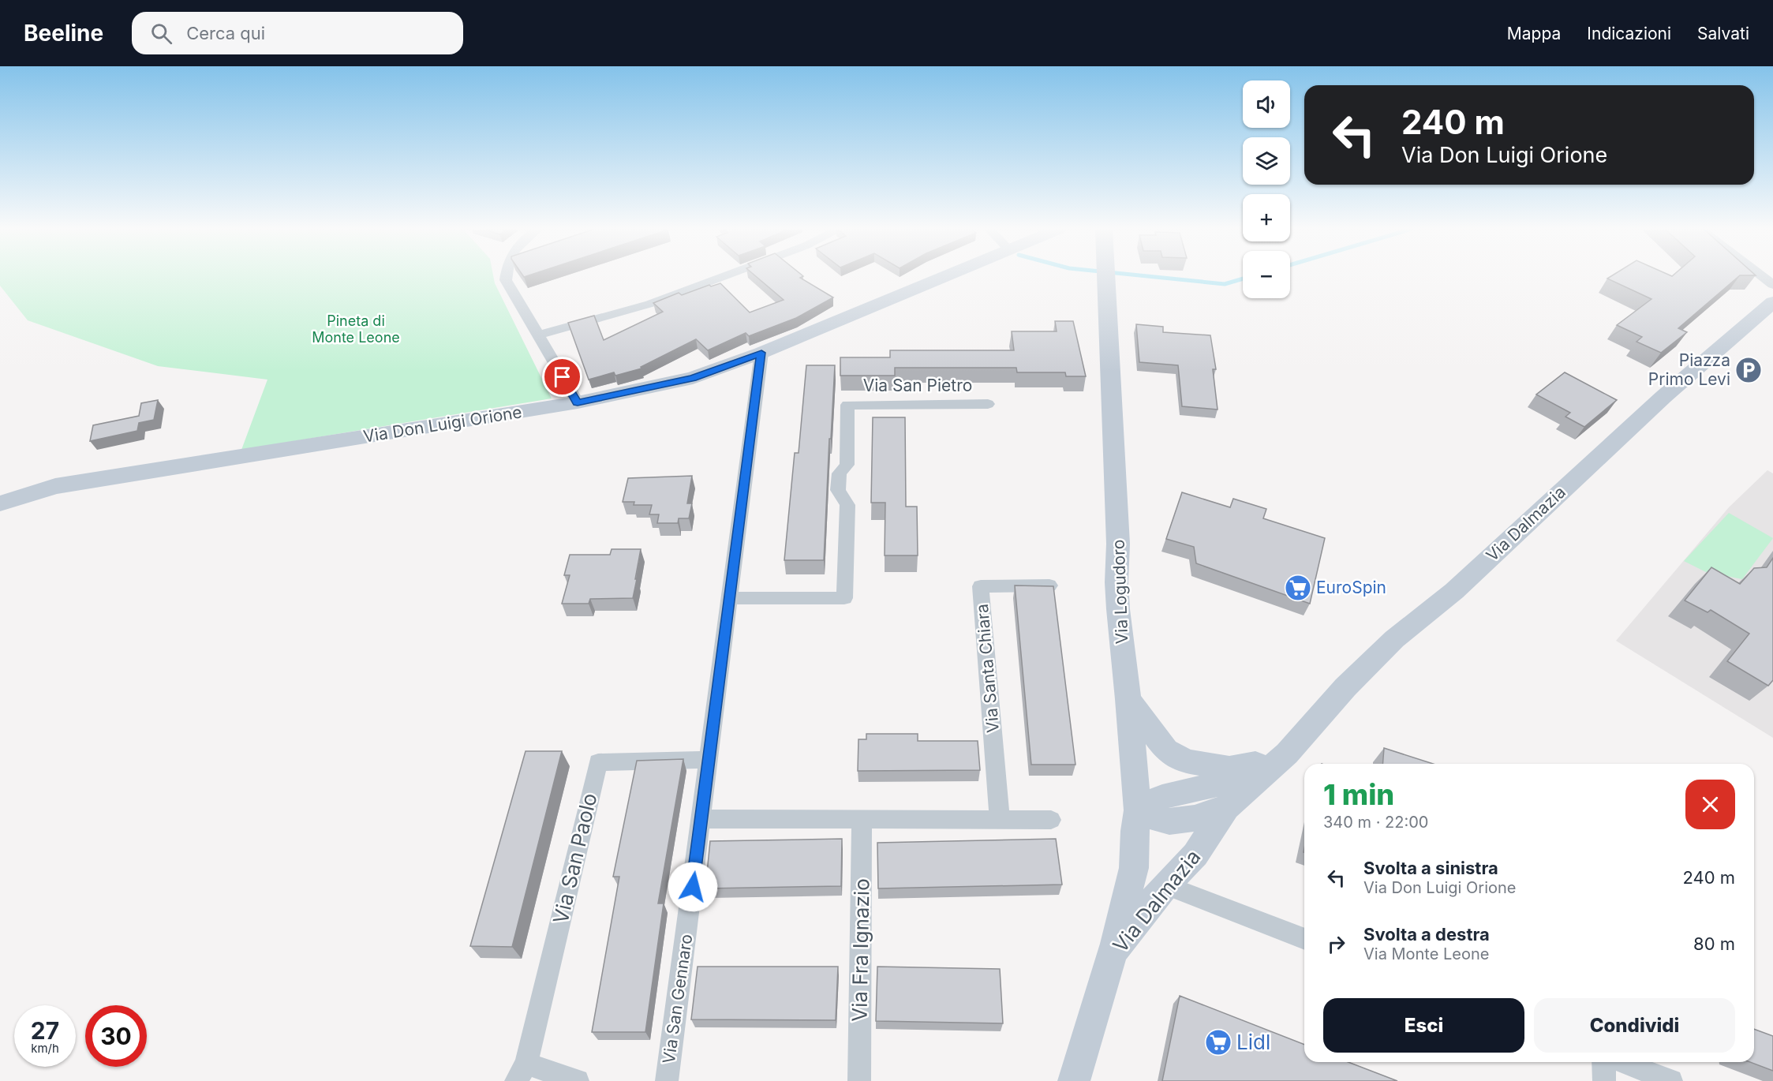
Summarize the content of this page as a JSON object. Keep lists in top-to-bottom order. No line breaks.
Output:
{"streets":{"street":["Via San Pietro","Via Don Luigi Orione","Via Dalmazia","Via Logudoro","Via Santa Chiara","Via San Paolo","Via Fra Ignazio","Via San Gennaro"]},"crossings":[["Via San Pietro","Via San Gennaro"],["Via Don Luigi Orione","Via San Gennaro"],["Via Dalmazia","Via Logudoro"],["Via San Paolo","Via San Gennaro"]],"parks":["Pineta di Monte Leone"],"places":{"parking":["Piazza Primo Levi"],"supermarket":["EuroSpin","Lidl"]},"page":{"header":"Beeline","search":"Cerca qui","nav":["Mappa","Indicazioni","Salvati"],"map_buttons":["+","−"],"turn":["240 m","Via Don Luigi Orione"],"heading":["1 min","340 m · 22:00"],"list":[{"name":"Svolta a sinistra","note":"Via Don Luigi Orione","value":"240 m"},{"name":"Svolta a destra","note":"Via Monte Leone","value":"80 m"}],"buttons":["Esci","Condividi"],"speed":"27 km/h","limit":"30"}}
